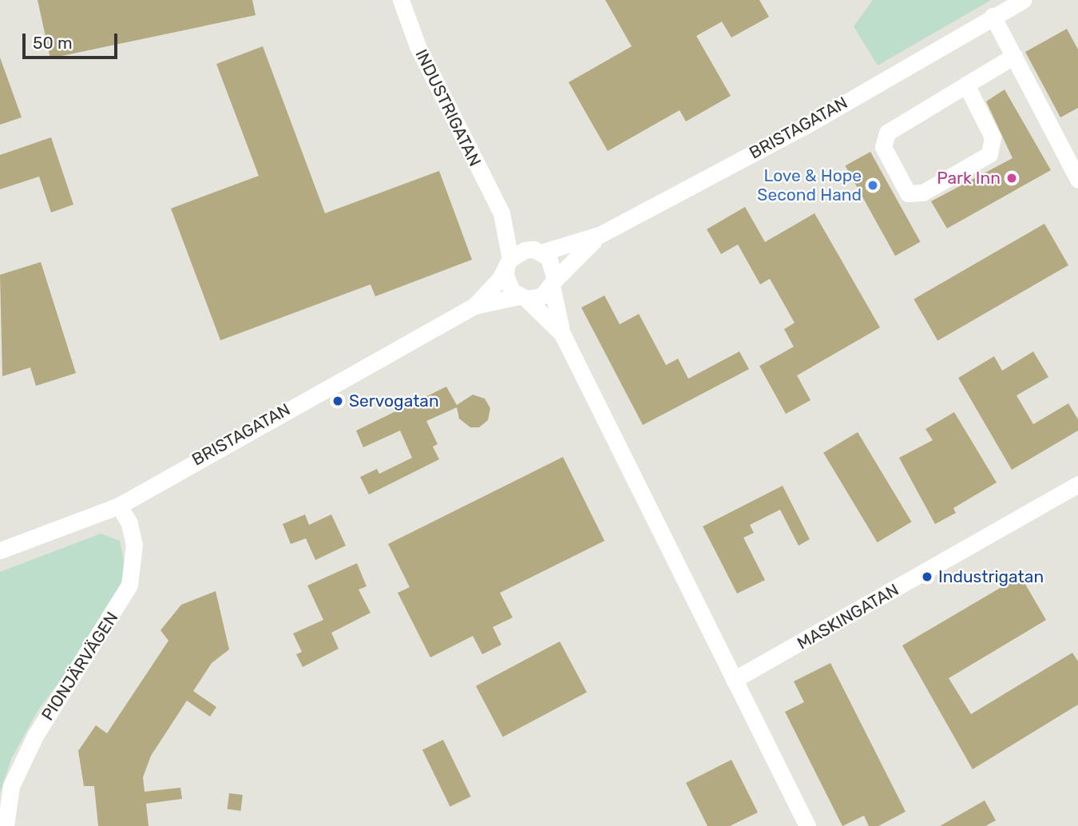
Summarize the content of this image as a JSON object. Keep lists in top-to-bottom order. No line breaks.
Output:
{"streets":{"street":["INDUSTRIGATAN","BRISTAGATAN","MASKINGATAN","PIONJÄRVÄGEN"]},"crossings":[["INDUSTRIGATAN","BRISTAGATAN"],["BRISTAGATAN","PIONJÄRVÄGEN"]],"places":["Park Inn","Love & Hope Second Hand","Servogatan","Industrigatan"],"scale_bar":"50 m"}
